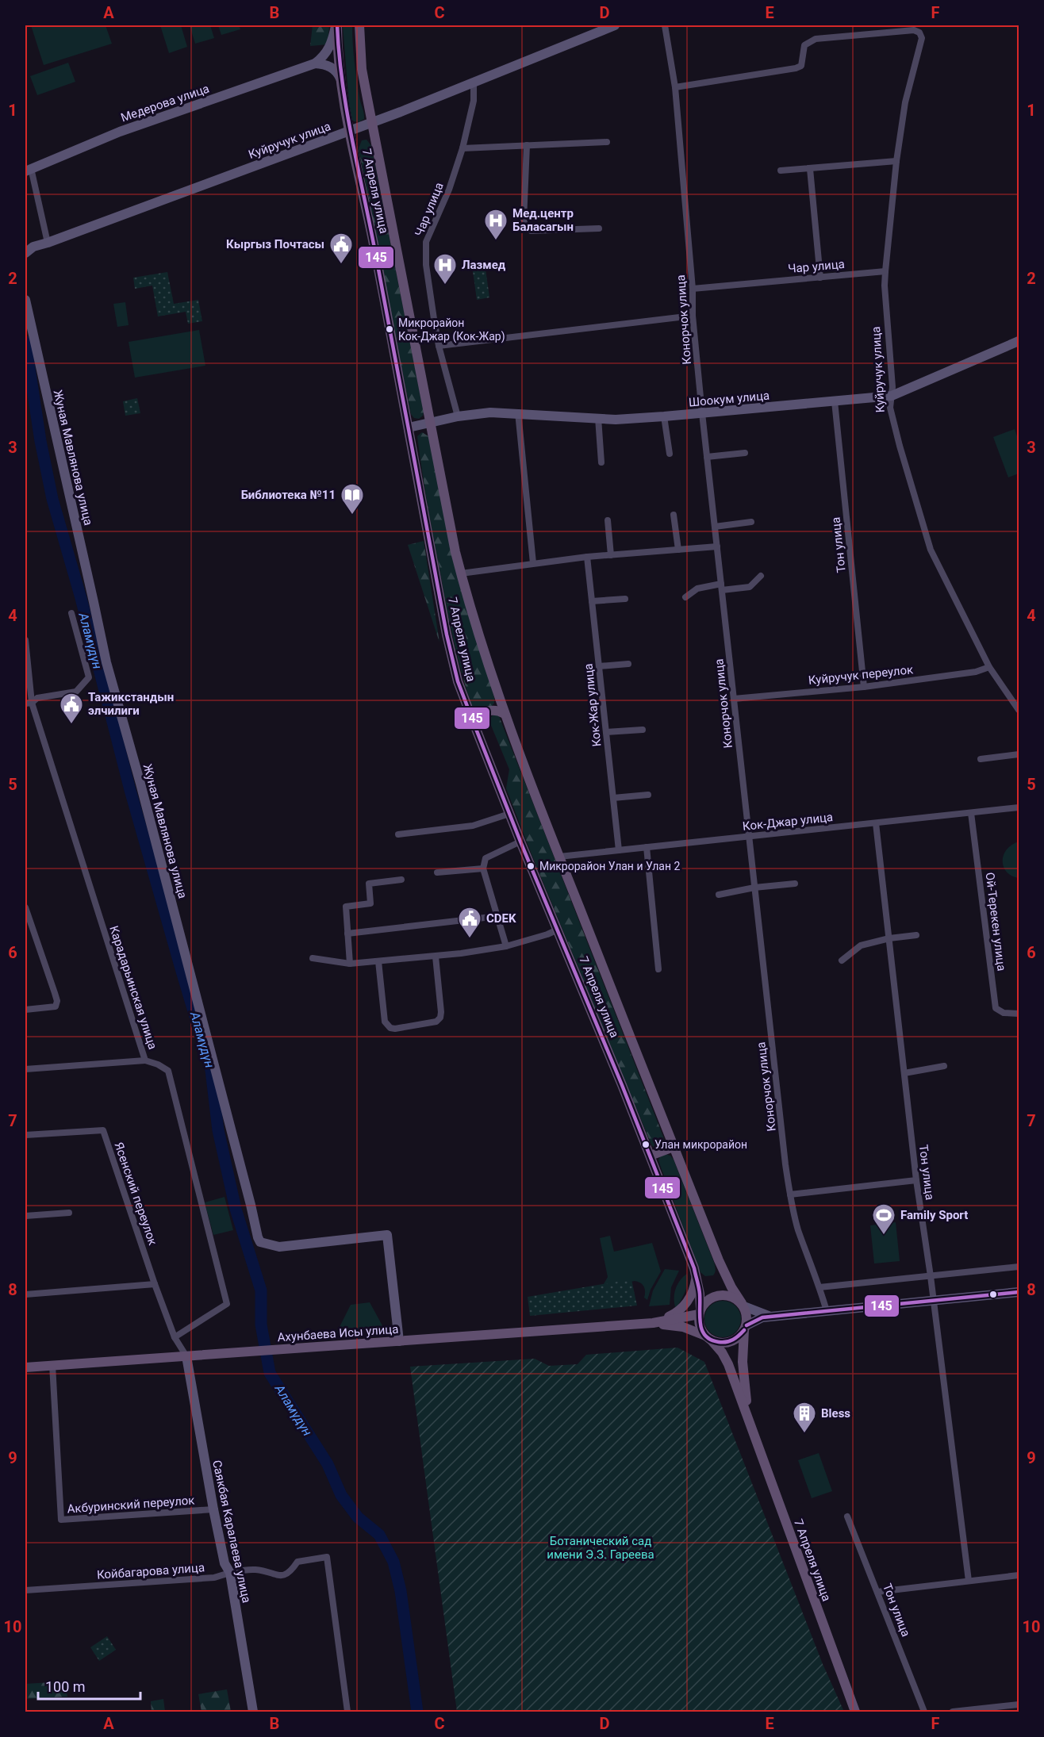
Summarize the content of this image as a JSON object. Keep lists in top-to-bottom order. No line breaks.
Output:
{"streets":{"main road":["7 Апреля улица","Ахунбаева Исы улица"],"street":["Медерова улица","Куйручук улица","Чар улица","Конорчок улица","Шоокум улица","Жуная Мавлянова улица","Тон улица","Куйручук переулок","Кок-Жар улица","Кок-Джар улица","Ой-Терекен улица","Карадарьинская улица","Ясенский переулок","Акбуринский переулок","Саякбая Каралаева улица","Койбагарова улица"]},"crossings":[["Медерова улица","7 Апреля улица"],["Куйручук улица","7 Апреля улица"],["Куйручук улица","Чар улица"],["Куйручук улица","Конорчок улица"],["Куйручук улица","Шоокум улица"],["Куйручук улица","Куйручук переулок"],["7 Апреля улица","Шоокум улица"],["7 Апреля улица","Кок-Джар улица"],["7 Апреля улица","Ахунбаева Исы улица"],["Чар улица","Конорчок улица"],["Чар улица","Шоокум улица"],["Конорчок улица","Шоокум улица"],["Конорчок улица","Куйручук переулок"],["Конорчок улица","Кок-Джар улица"],["Шоокум улица","Тон улица"],["Жуная Мавлянова улица","Ахунбаева Исы улица"],["Тон улица","Куйручук переулок"],["Тон улица","Кок-Джар улица"],["Кок-Жар улица","Кок-Джар улица"],["Кок-Джар улица","Ой-Терекен улица"],["Карадарьинская улица","Ясенский переулок"],["Ахунбаева Исы улица","Акбуринский переулок"],["Ахунбаева Исы улица","Саякбая Каралаева улица"],["Акбуринский переулок","Саякбая Каралаева улица"],["Саякбая Каралаева улица","Койбагарова улица"]],"water":["Аламүдүн"],"parks":["Ботанический сад имени Э.З. Гареева"],"places":{"hospital":["Мед.центр Баласагын","Лазмед"],"public building":["Кыргыз Почтасы","Тажикстандын элчилиги","CDEK"],"other":["Микрорайон Кок-Джар (Кок-Жар)","Микрорайон Улан и Улан 2","Улан микрорайон"],"library":["Библиотека №11"],"sports":["Family Sport"],"building":["Bless"]},"lines":["transit line 145"],"scale_bar":"100 m","grid":{"columns":["A","B","C","D","E","F"],"rows":["1","2","3","4","5","6","7","8","9","10"]}}
